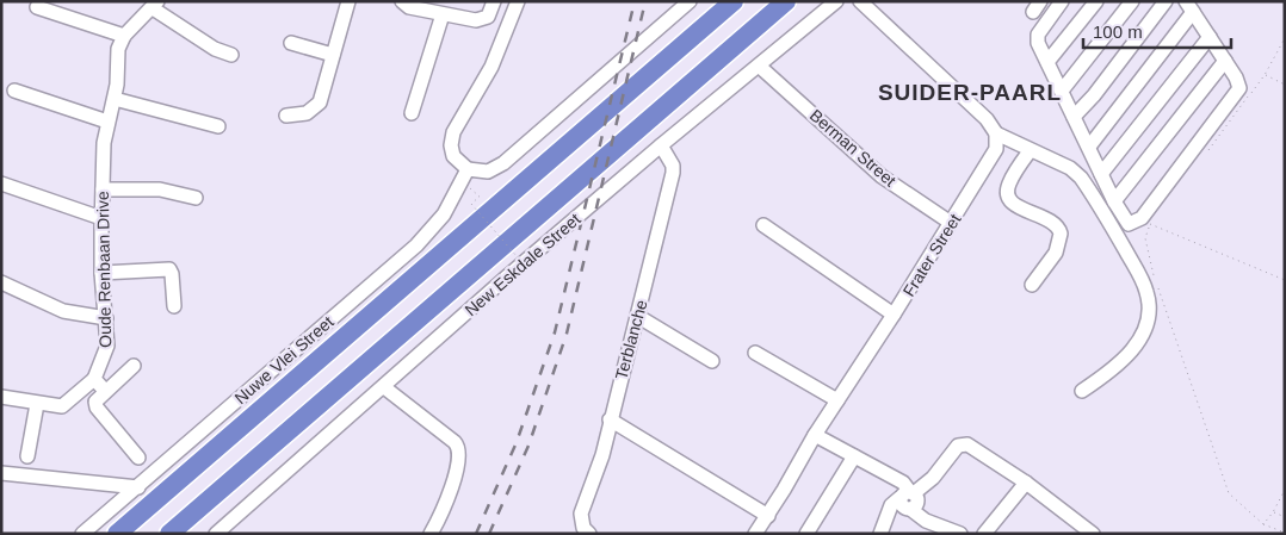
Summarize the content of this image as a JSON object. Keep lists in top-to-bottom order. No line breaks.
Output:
{"streets":{"street":["Berman Street","Frater Street","New Eskdale Street","Oude Renbaan Drive","Terblanche","Nuwe Vlei Street"]},"crossings":[["Berman Street","Frater Street"],["Berman Street","New Eskdale Street"],["New Eskdale Street","Terblanche"]],"districts":["SUIDER-PAARL"],"scale_bar":"100 m"}
